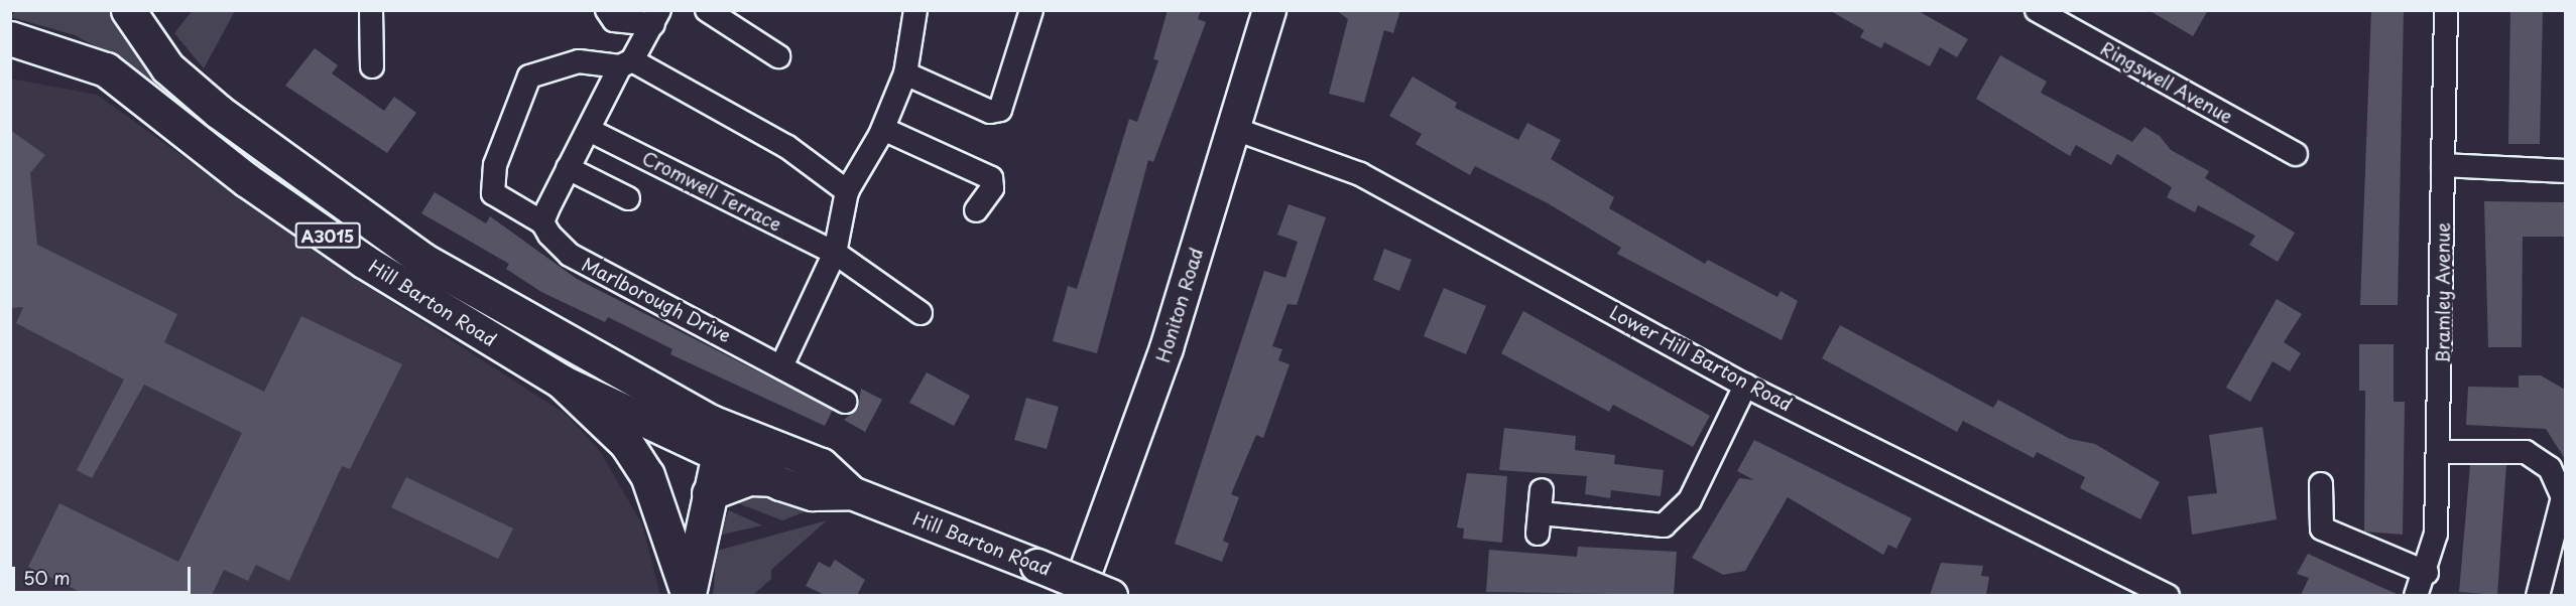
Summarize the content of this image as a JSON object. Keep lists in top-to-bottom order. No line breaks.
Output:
{"streets":{"main road":["A3015","Hill Barton Road","Honiton Road"],"street":["Ringswell Avenue","Cromwell Terrace","Bramley Avenue","Marlborough Drive","Lower Hill Barton Road"]},"crossings":[["A3015","Hill Barton Road"],["Honiton Road","Lower Hill Barton Road"]],"scale_bar":"50 m"}
